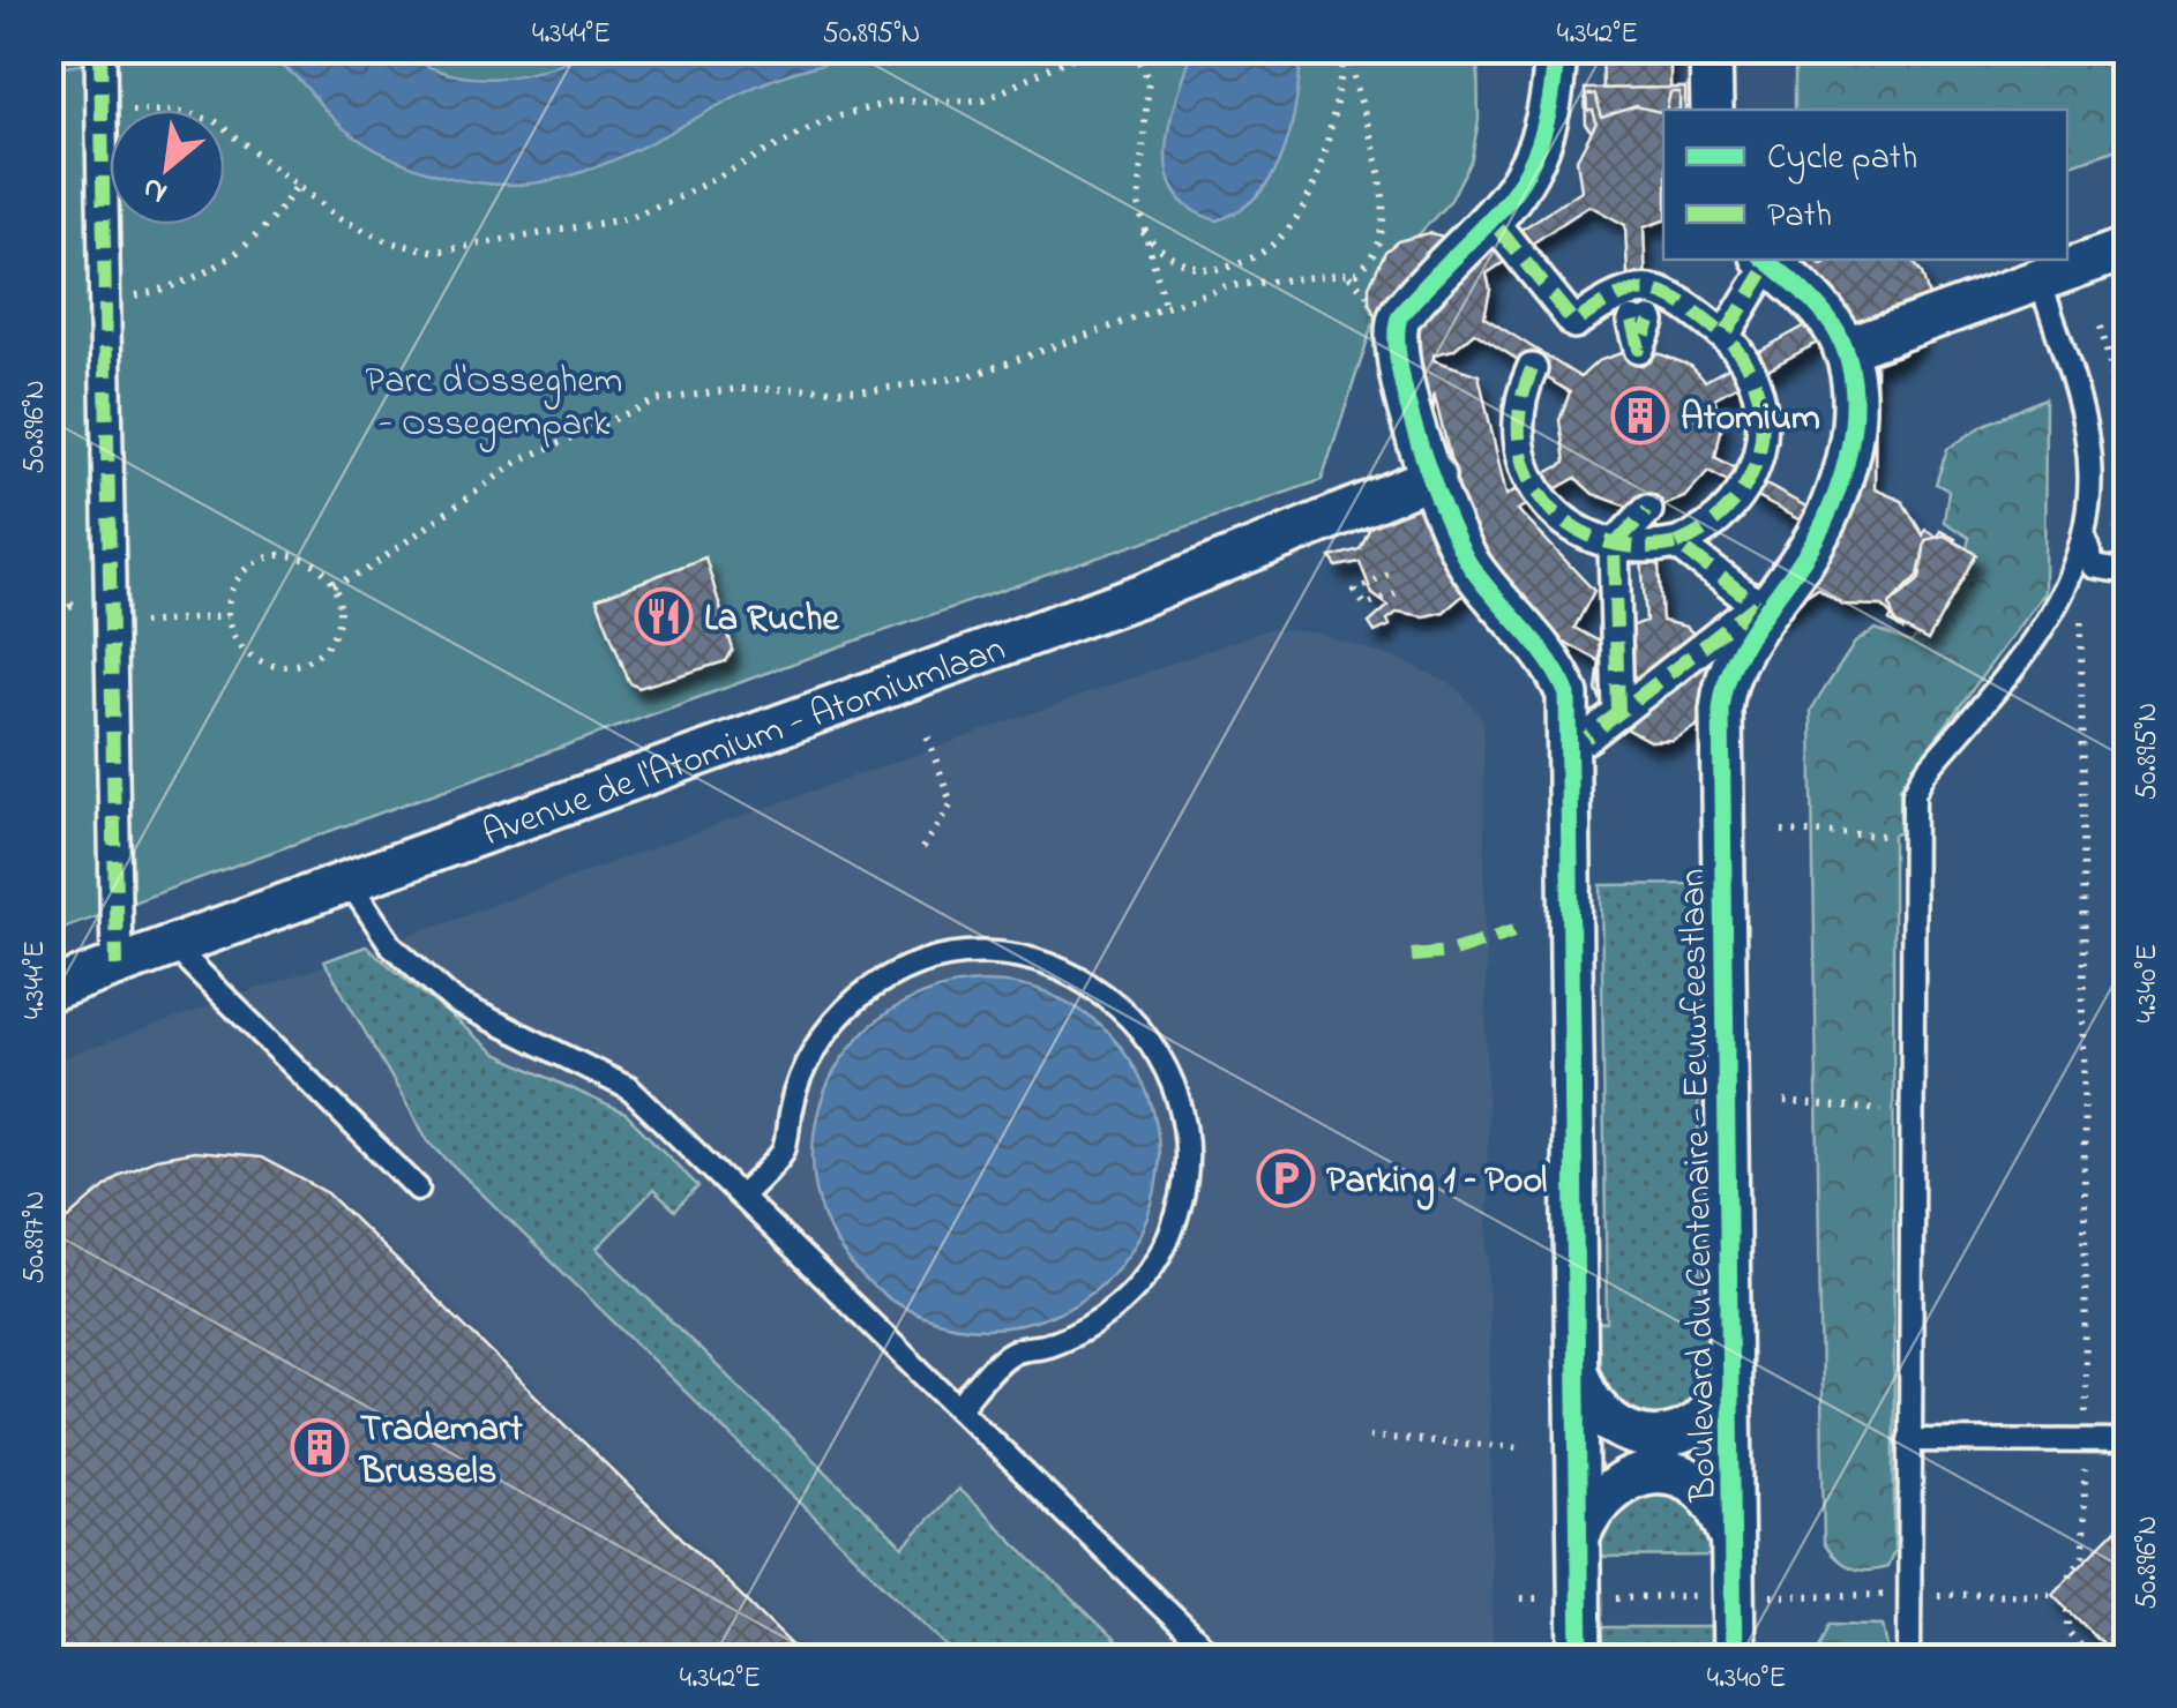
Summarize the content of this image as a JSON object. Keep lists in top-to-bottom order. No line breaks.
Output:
{"streets":{"street":["Avenue de l'Atomium - Atomiumlaan","Boulevard du Centenaire - Eeuwfeestlaan"]},"crossings":[["Avenue de l'Atomium - Atomiumlaan","Boulevard du Centenaire - Eeuwfeestlaan"]],"parks":["Parc d'Osseghem - Ossegempark"],"places":{"building":["Atomium","Trademart Brussels"],"restaurant":["La Ruche"],"parking":["Parking 1 – Pool"]},"legend":["Cycle path","Path"],"north":"bottom left","coordinates":["4.344°E","50.895°N","4.342°E","50.896°N","4.340°E","50.897°N"]}
